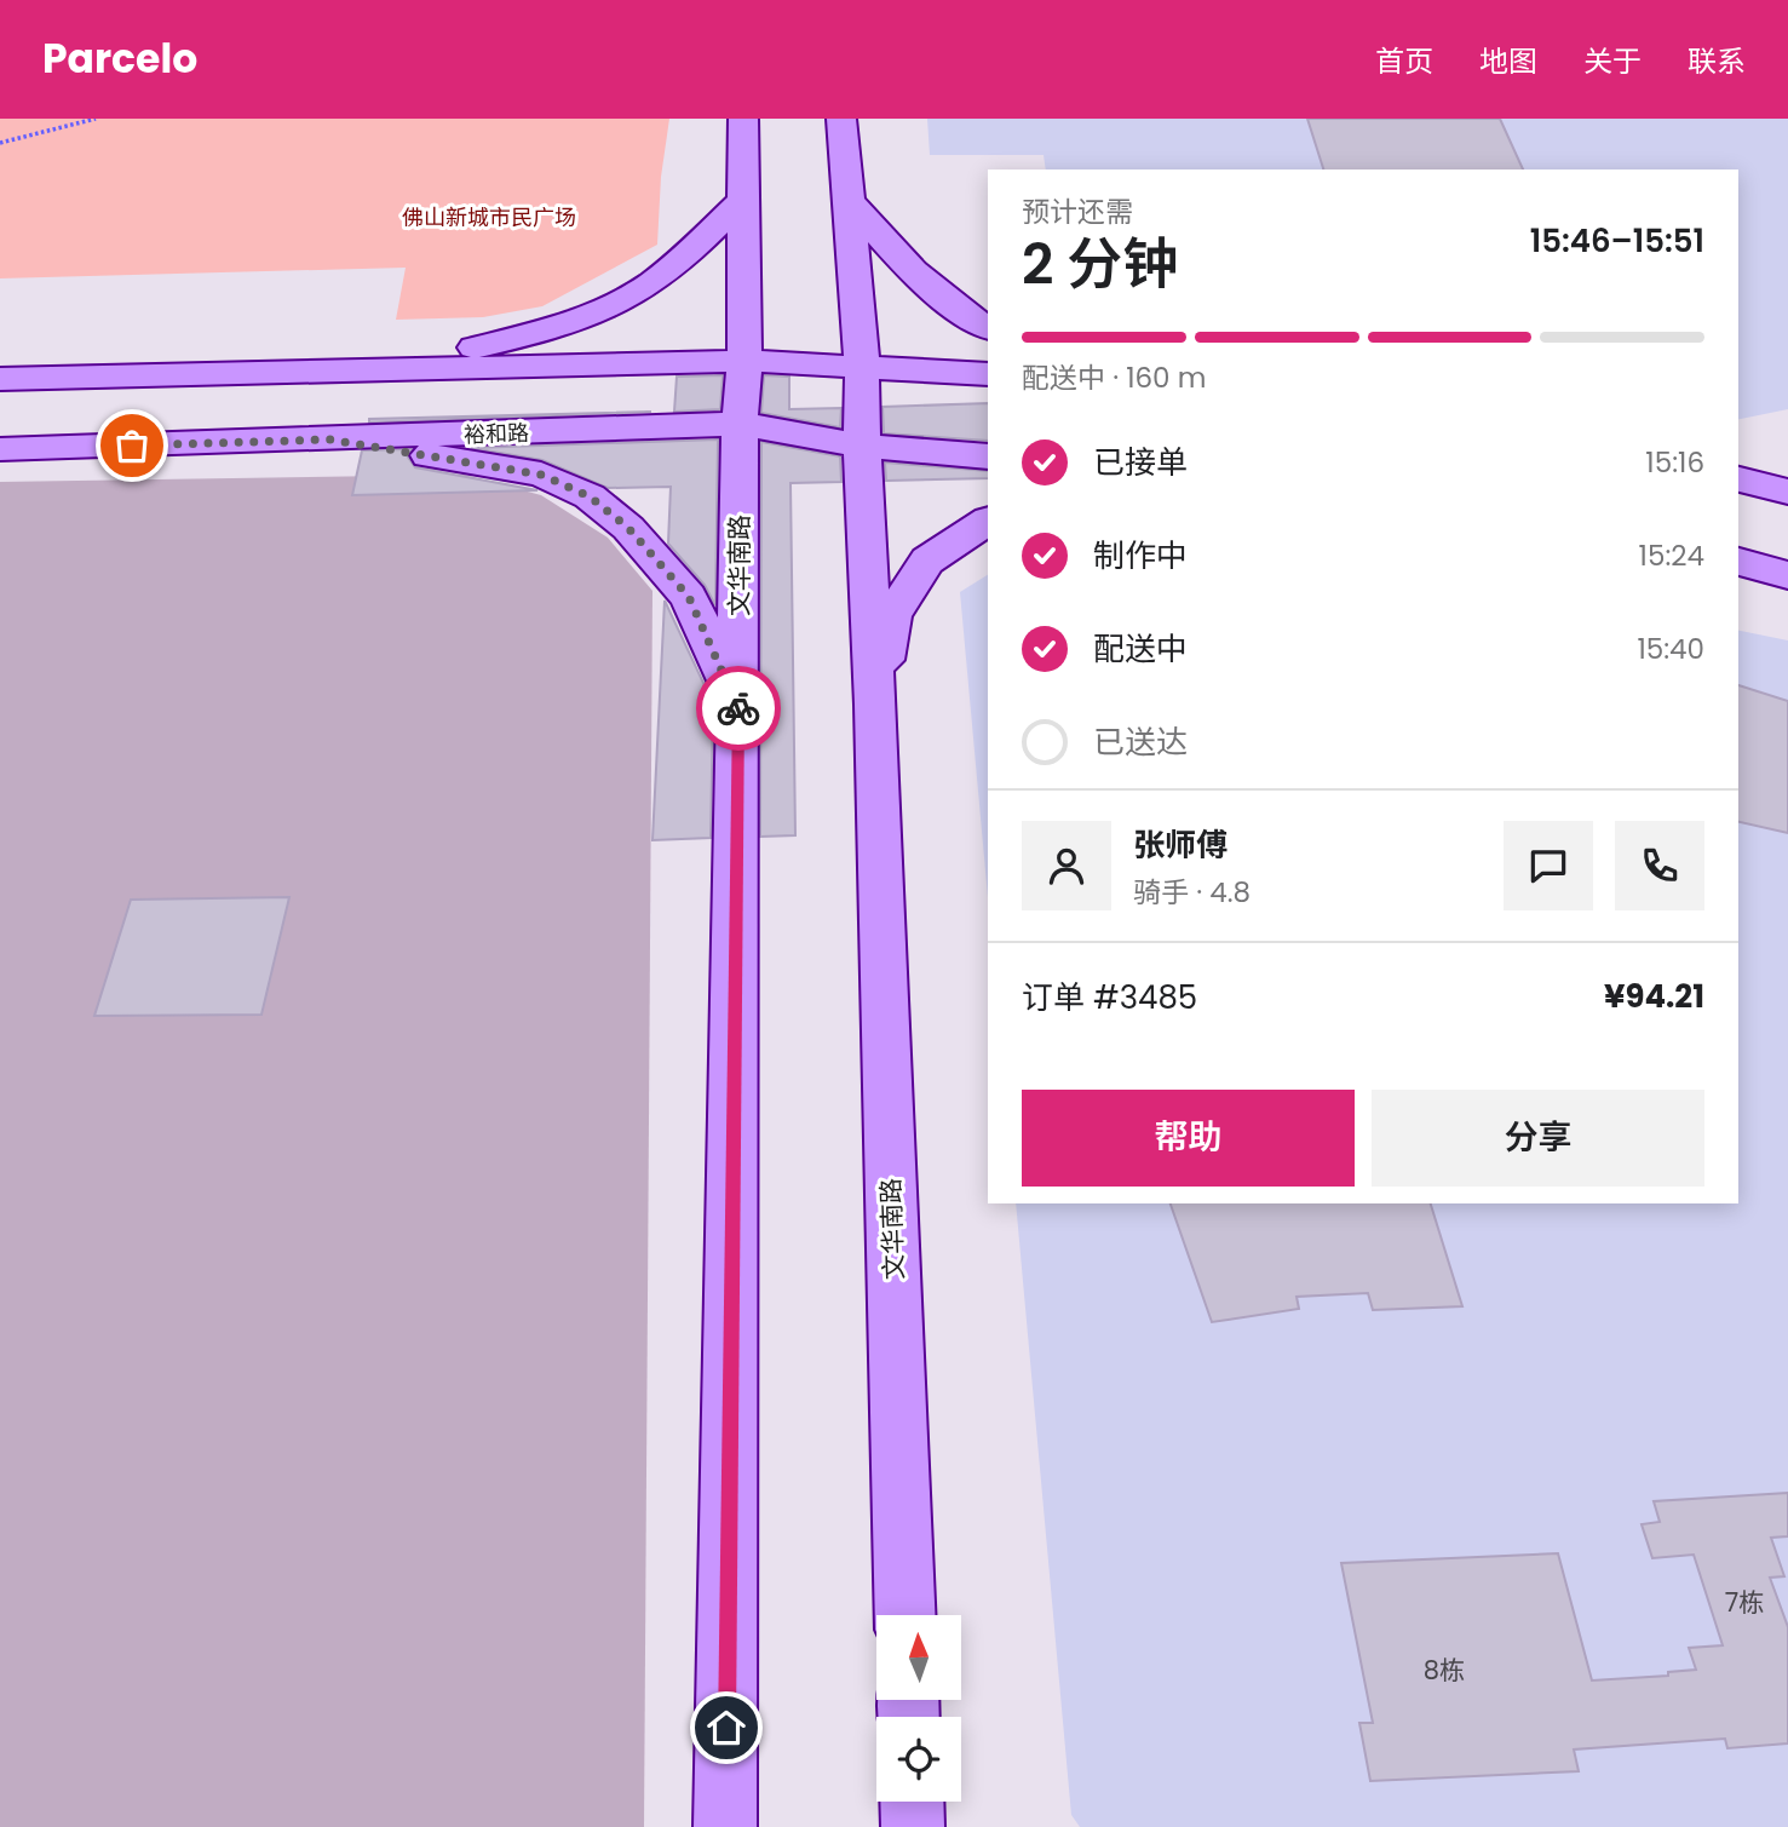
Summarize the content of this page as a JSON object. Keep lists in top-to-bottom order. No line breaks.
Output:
{"streets":{"main road":["裕和路","文华南路"]},"crossings":[["裕和路","文华南路"]],"parks":["佛山新城市民广场"],"house_numbers":["7栋","8栋"],"north":"top","page":{"header":"Parcelo","nav":["首页","地图","关于","联系"],"heading":["2 分钟","预计还需","15:46–15:51"],"panel":["张师傅","骑手 · 4.8","订单 #3485","¥94.21"],"bar":"配送中 · 160 m","list":[["已接单","15:16"],["制作中","15:24"],["配送中","15:40"],"已送达"],"buttons":["帮助","分享"]}}
